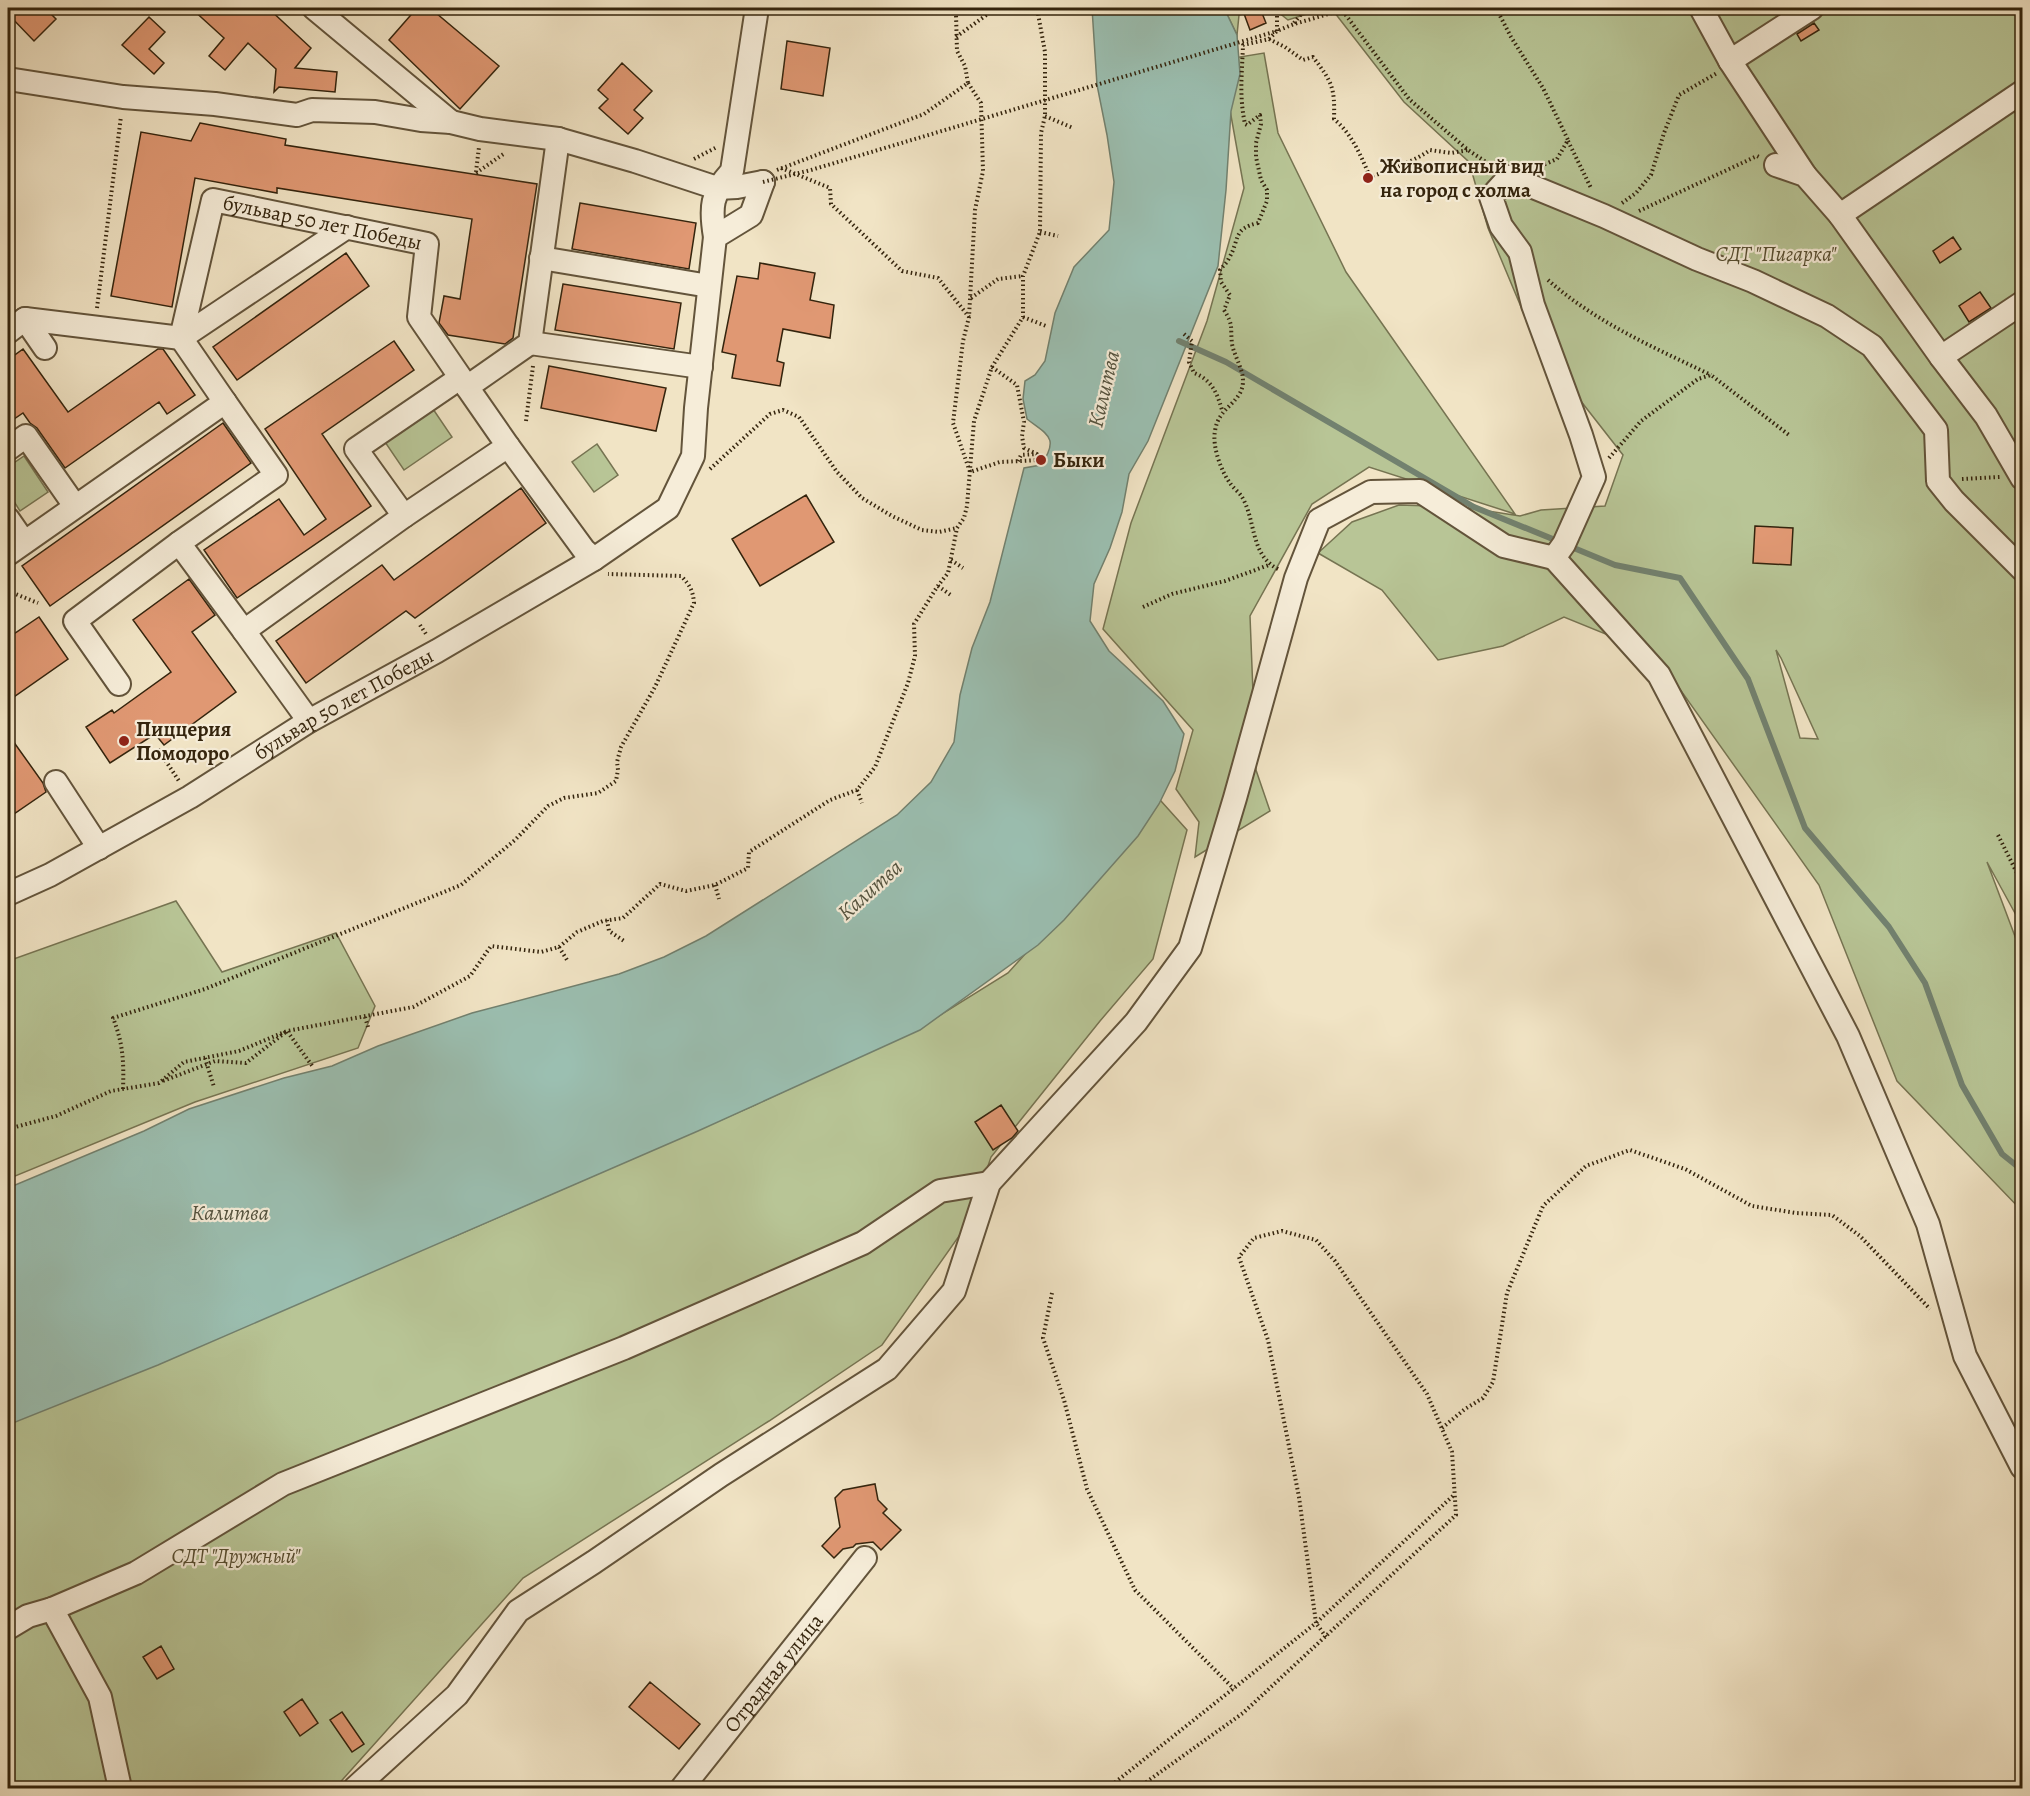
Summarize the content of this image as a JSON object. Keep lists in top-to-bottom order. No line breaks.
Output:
{"streets":{"street":["бульвар 50 лет Победы","Отрадная улица"]},"water":["Калитва"],"parks":["СДТ \"Пигарка\"","СДТ \"Дружный\""],"places":["Живописный вид на город с холма","Быки","Пиццерия Помодоро"]}
